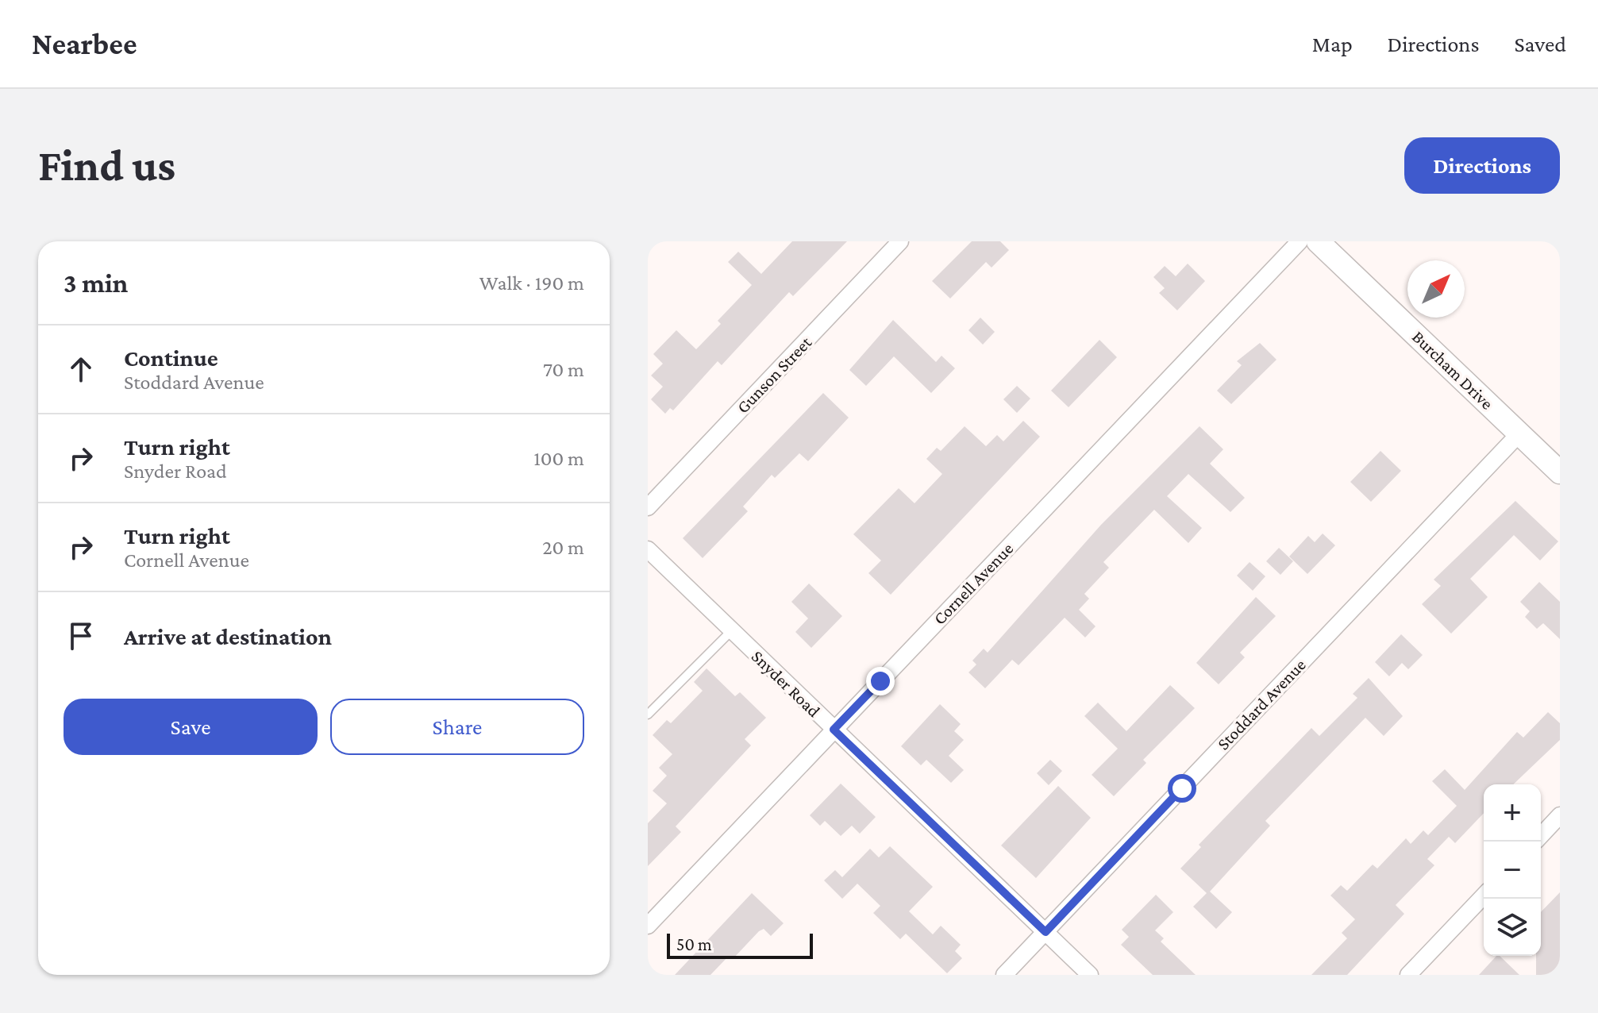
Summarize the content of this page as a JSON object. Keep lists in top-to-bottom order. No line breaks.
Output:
{"streets":{"street":["Burcham Drive","Gunson Street","Cornell Avenue","Snyder Road","Stoddard Avenue"]},"crossings":[["Burcham Drive","Stoddard Avenue"],["Cornell Avenue","Snyder Road"],["Snyder Road","Stoddard Avenue"]],"scale_bar":"50 m","north":"top right","page":{"header":"Nearbee","nav":["Map","Directions","Saved"],"buttons":["Directions",["Save","Share"]],"title":"Find us","heading":["3 min","Walk · 190 m"],"list":[["Continue","Stoddard Avenue","70 m"],["Turn right","Snyder Road","100 m"],["Turn right","Cornell Avenue","20 m"],"Arrive at destination"],"map_buttons":["+","−"],"scale":"50 m"}}
